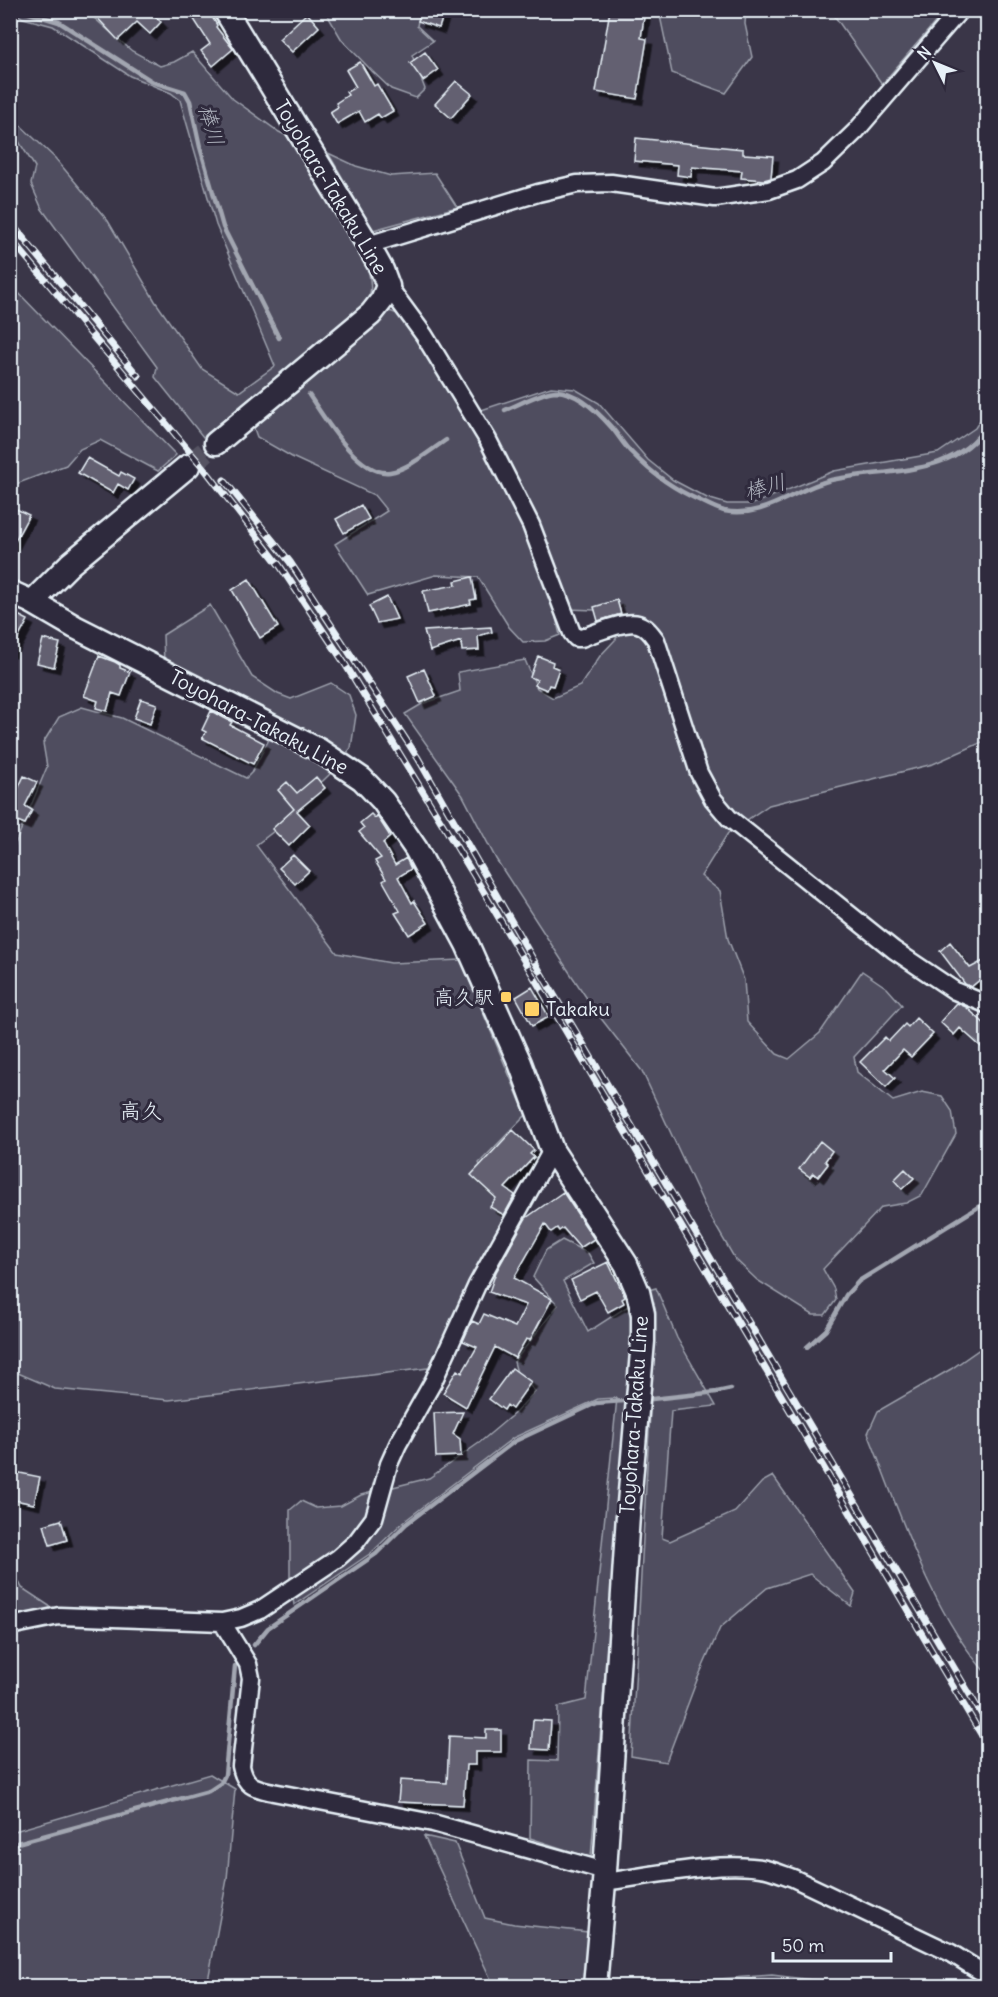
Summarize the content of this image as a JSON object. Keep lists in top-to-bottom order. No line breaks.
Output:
{"streets":{"main road":["Toyohara-Takaku Line"]},"districts":["高久"],"water":["棒川"],"places":{"transit":["高久駅","Takaku"]},"scale_bar":"50 m","north":"top left"}
